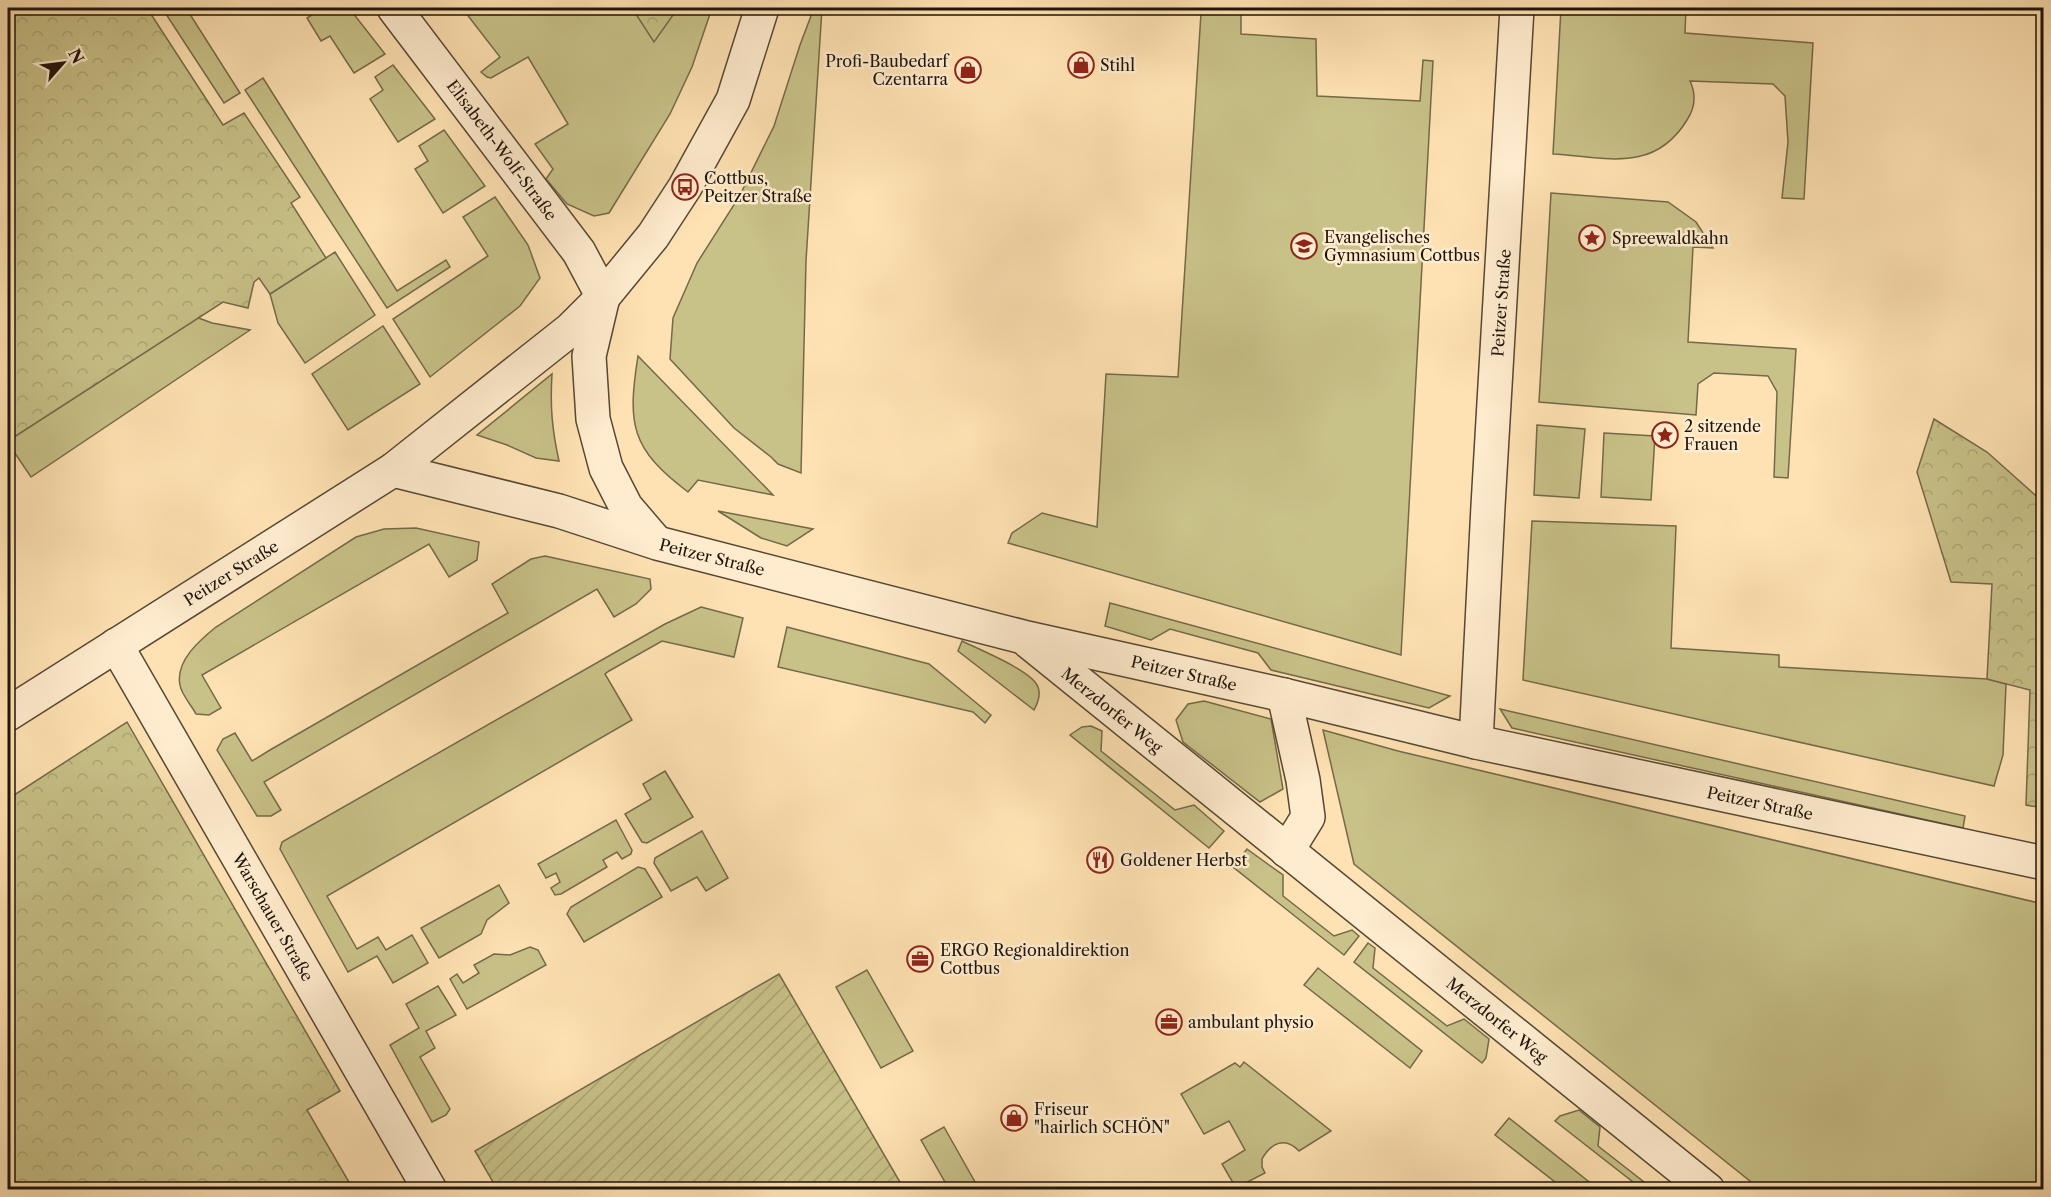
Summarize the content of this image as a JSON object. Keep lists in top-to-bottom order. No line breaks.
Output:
{"streets":{"street":["Elisabeth-Wolf-Straße","Peitzer Straße","Merzdorfer Weg","Warschauer Straße"]},"crossings":[["Peitzer Straße","Merzdorfer Weg"],["Peitzer Straße","Warschauer Straße"]],"places":{"shop":["Stihl","Profi-Baubedarf Czentarra","Friseur \"hairlich SCHÖN\""],"bus stop":["Cottbus, Peitzer Straße"],"place":["Spreewaldkahn","2 sitzende Frauen"],"school or university":["Evangelisches Gymnasium Cottbus"],"restaurant":["Goldener Herbst"],"office":["ERGO Regionaldirektion Cottbus","ambulant physio"]},"north":"top right"}
